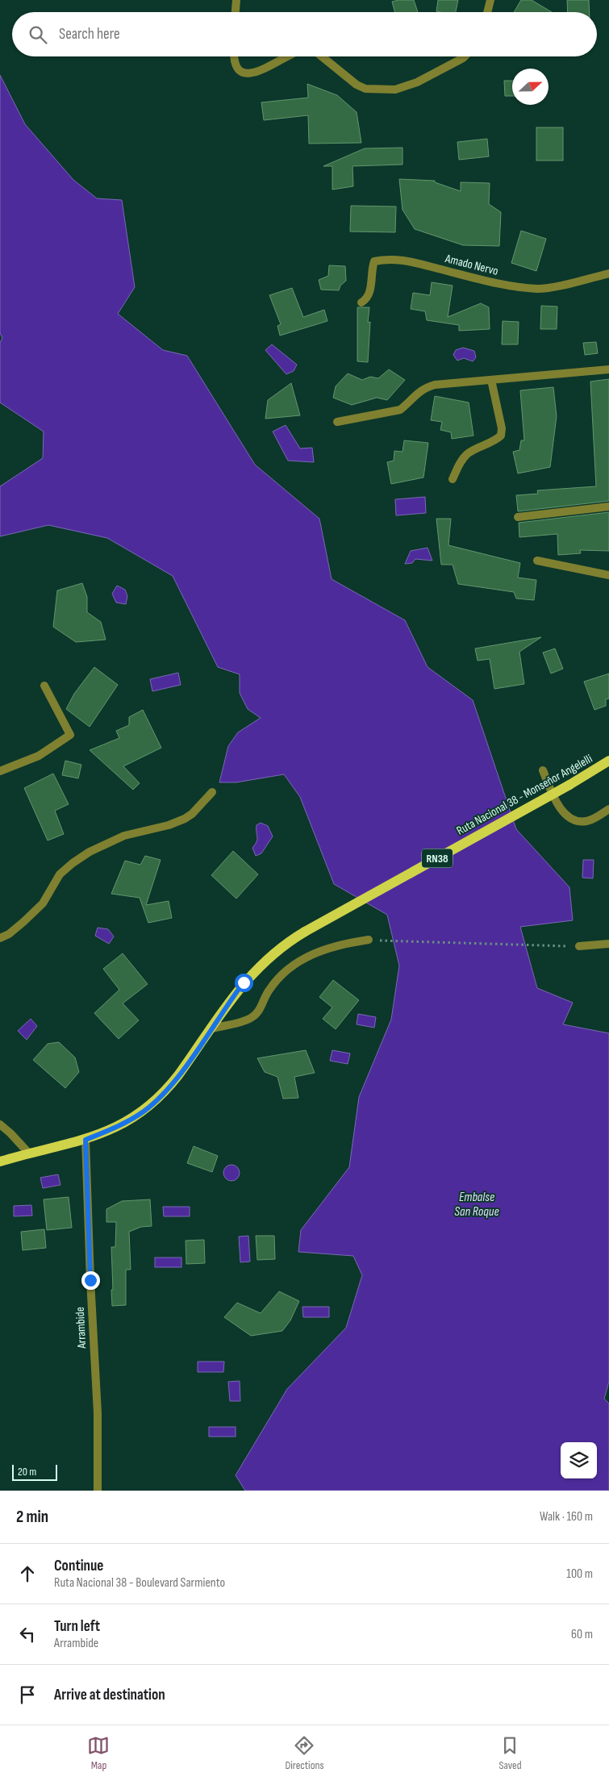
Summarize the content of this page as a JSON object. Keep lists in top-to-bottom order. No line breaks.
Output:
{"streets":{"main road":["Ruta Nacional 38 - Monseñor Angelelli","RN38"],"street":["Amado Nervo","Arrambide"]},"crossings":[["Ruta Nacional 38 - Monseñor Angelelli","RN38"],["RN38","Arrambide"]],"water":["Embalse San Roque"],"scale_bar":"20 m","north":"right","page":{"search":"Search here","scale":"20 m","heading":["2 min","Walk · 160 m"],"list":[["Continue","Ruta Nacional 38 - Boulevard Sarmiento","100 m"],["Turn left","Arrambide","60 m"],"Arrive at destination"],"nav":["Map","Directions","Saved"]}}
